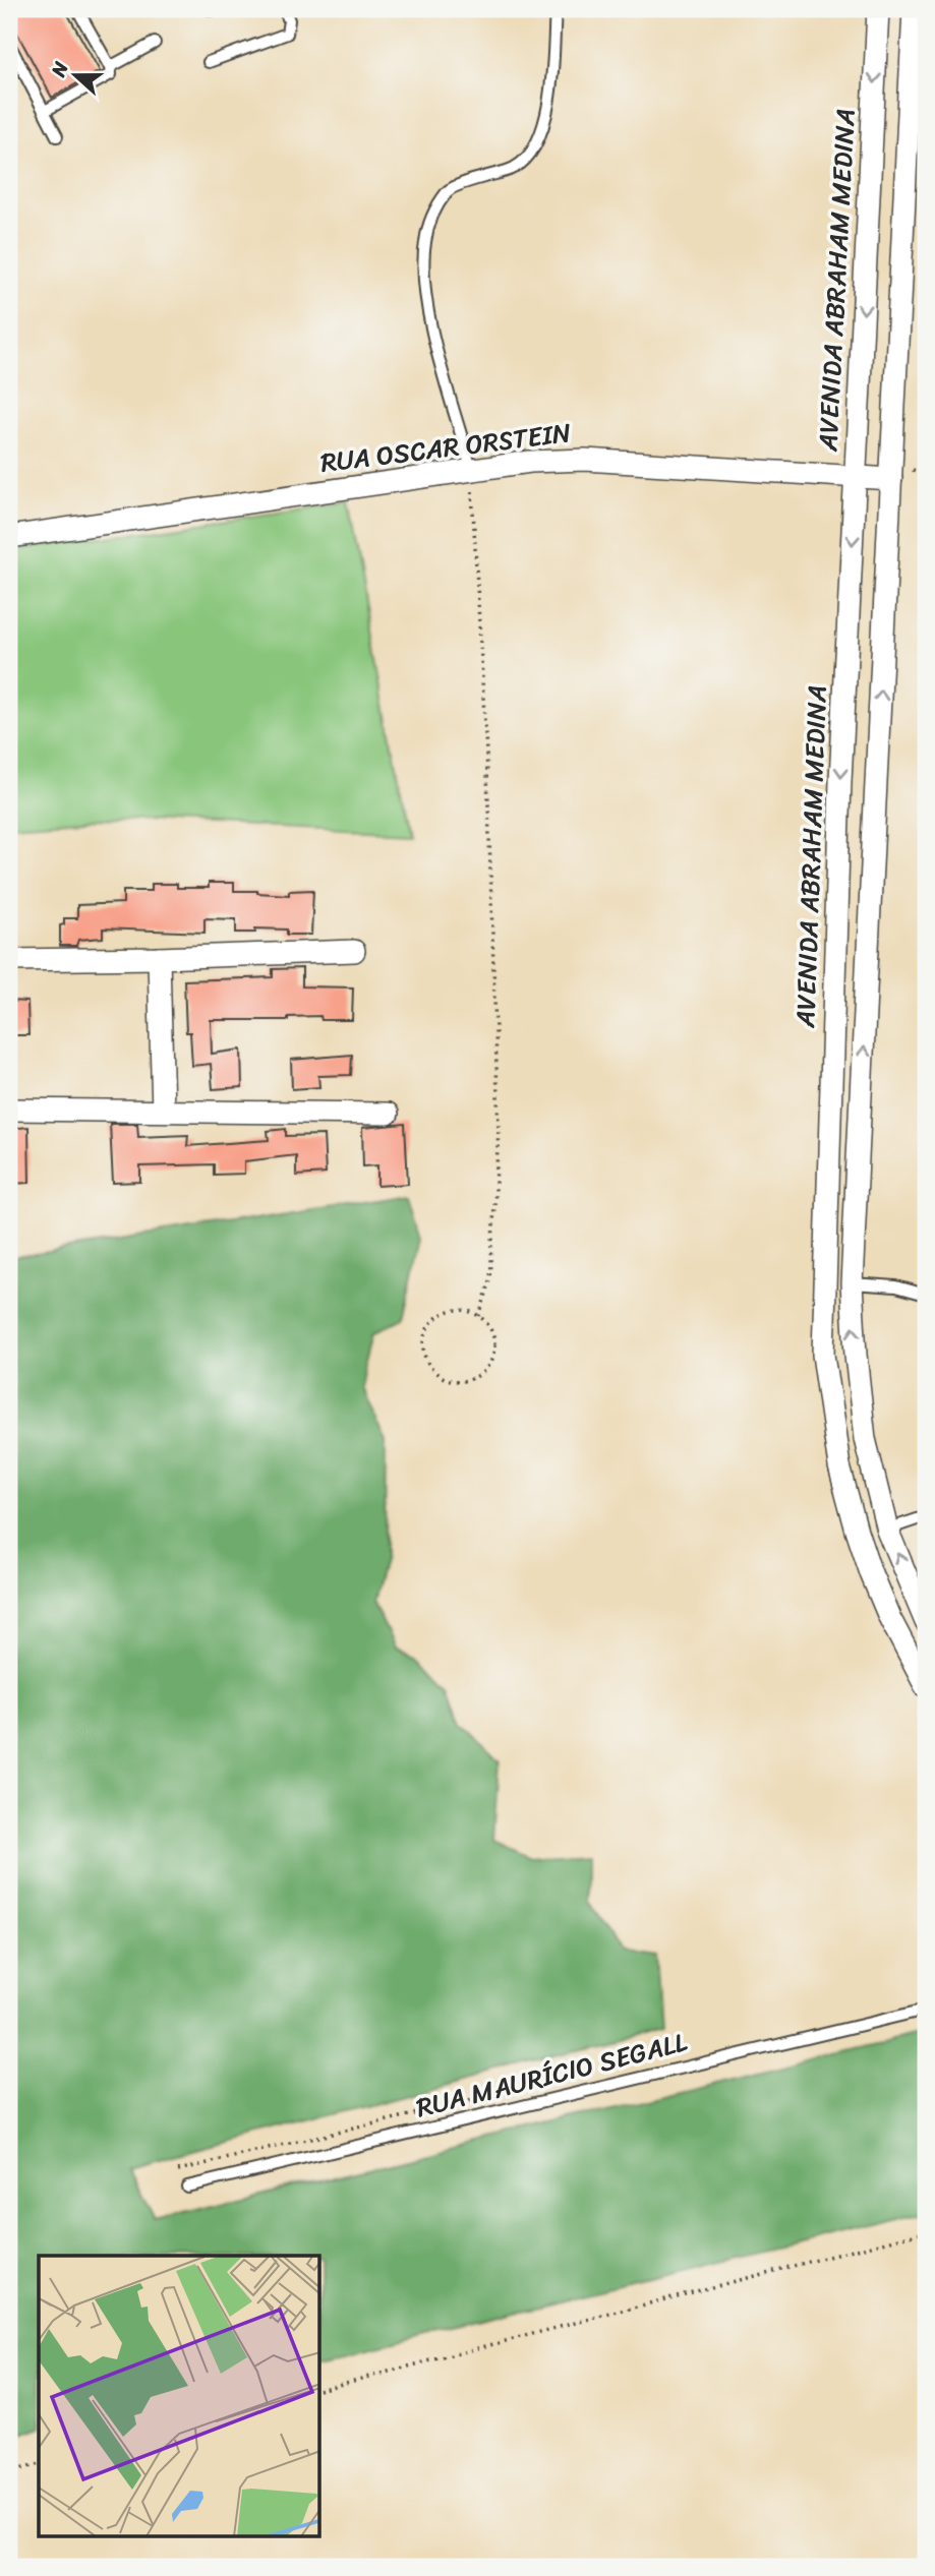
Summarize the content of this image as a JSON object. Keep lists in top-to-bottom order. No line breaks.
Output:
{"streets":{"street":["AVENIDA ABRAHAM MEDINA","RUA OSCAR ORSTEIN"],"lane":["RUA MAURÍCIO SEGALL"]},"crossings":[["AVENIDA ABRAHAM MEDINA","RUA OSCAR ORSTEIN"]],"north":"left"}
